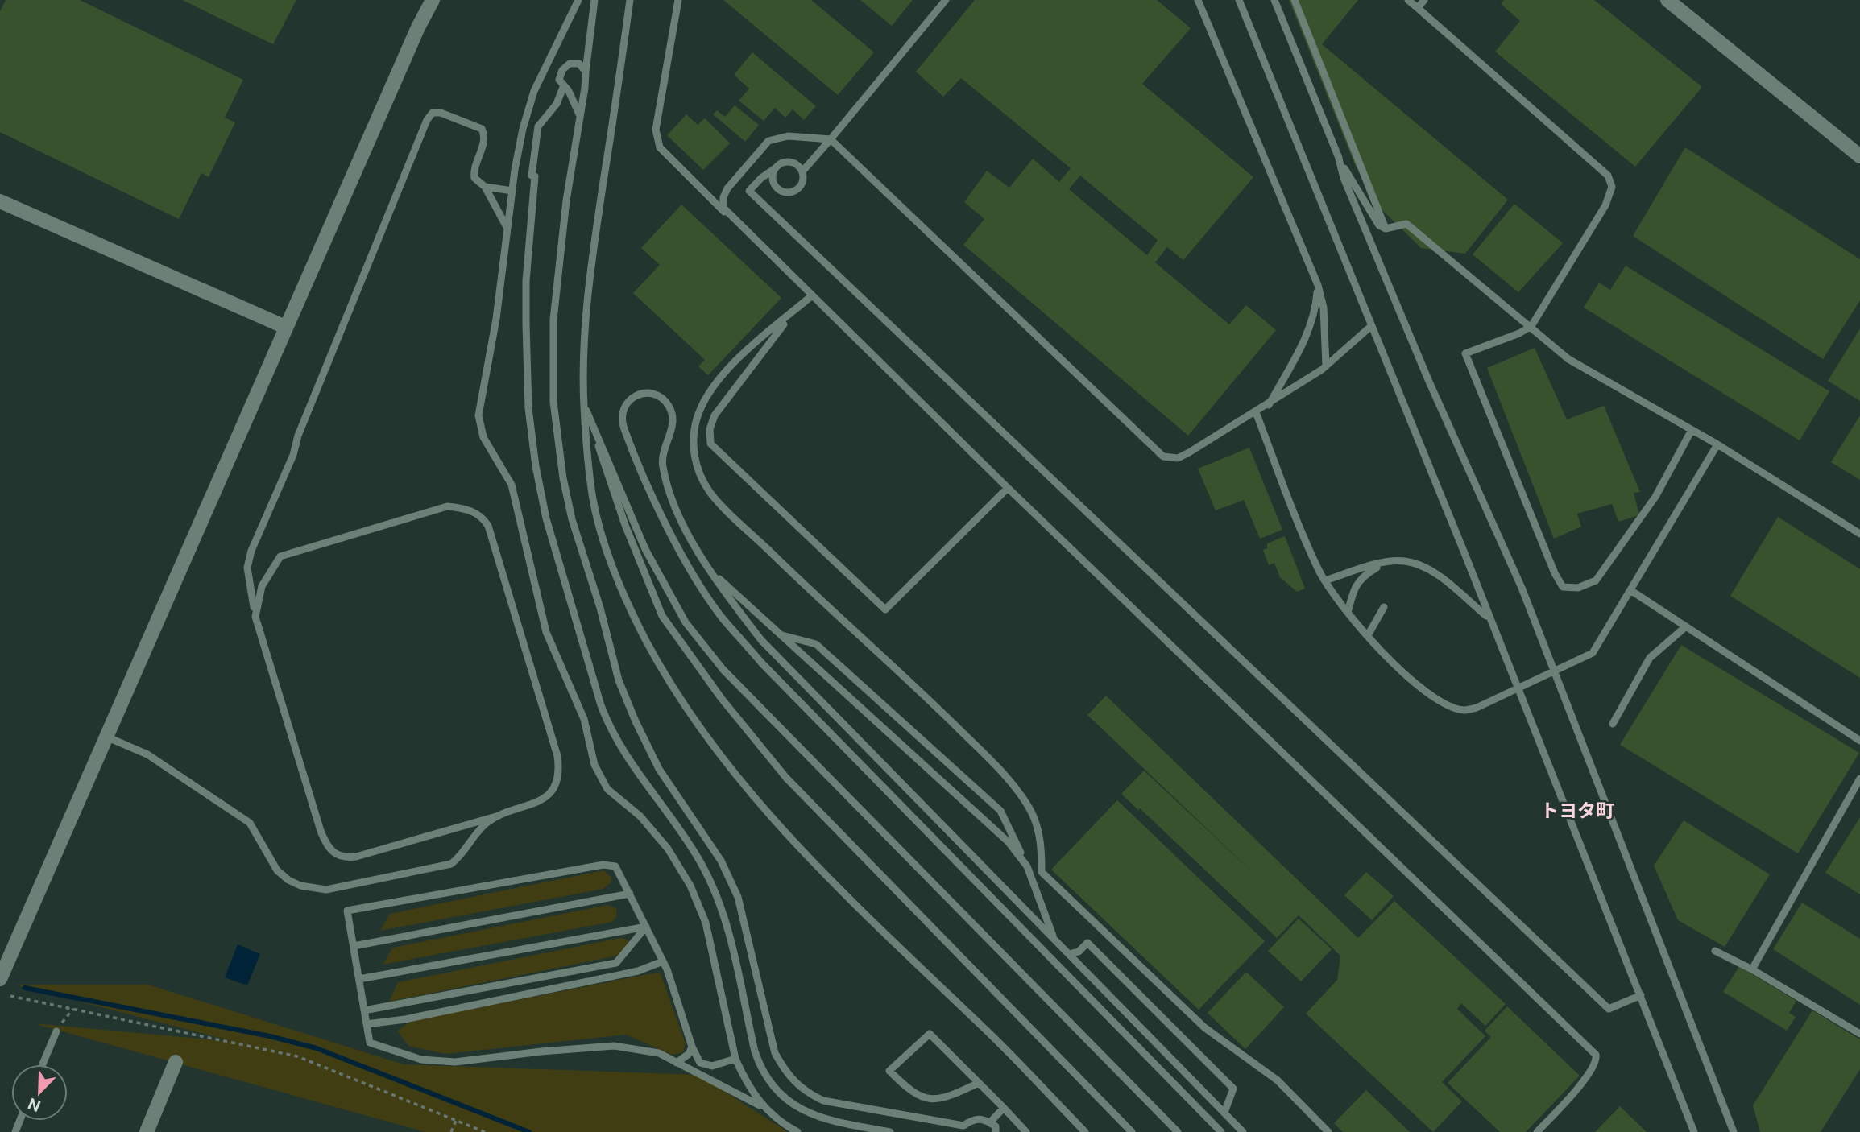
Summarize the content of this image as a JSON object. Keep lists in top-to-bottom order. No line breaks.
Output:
{"districts":["トヨタ町"],"north":"bottom left"}
